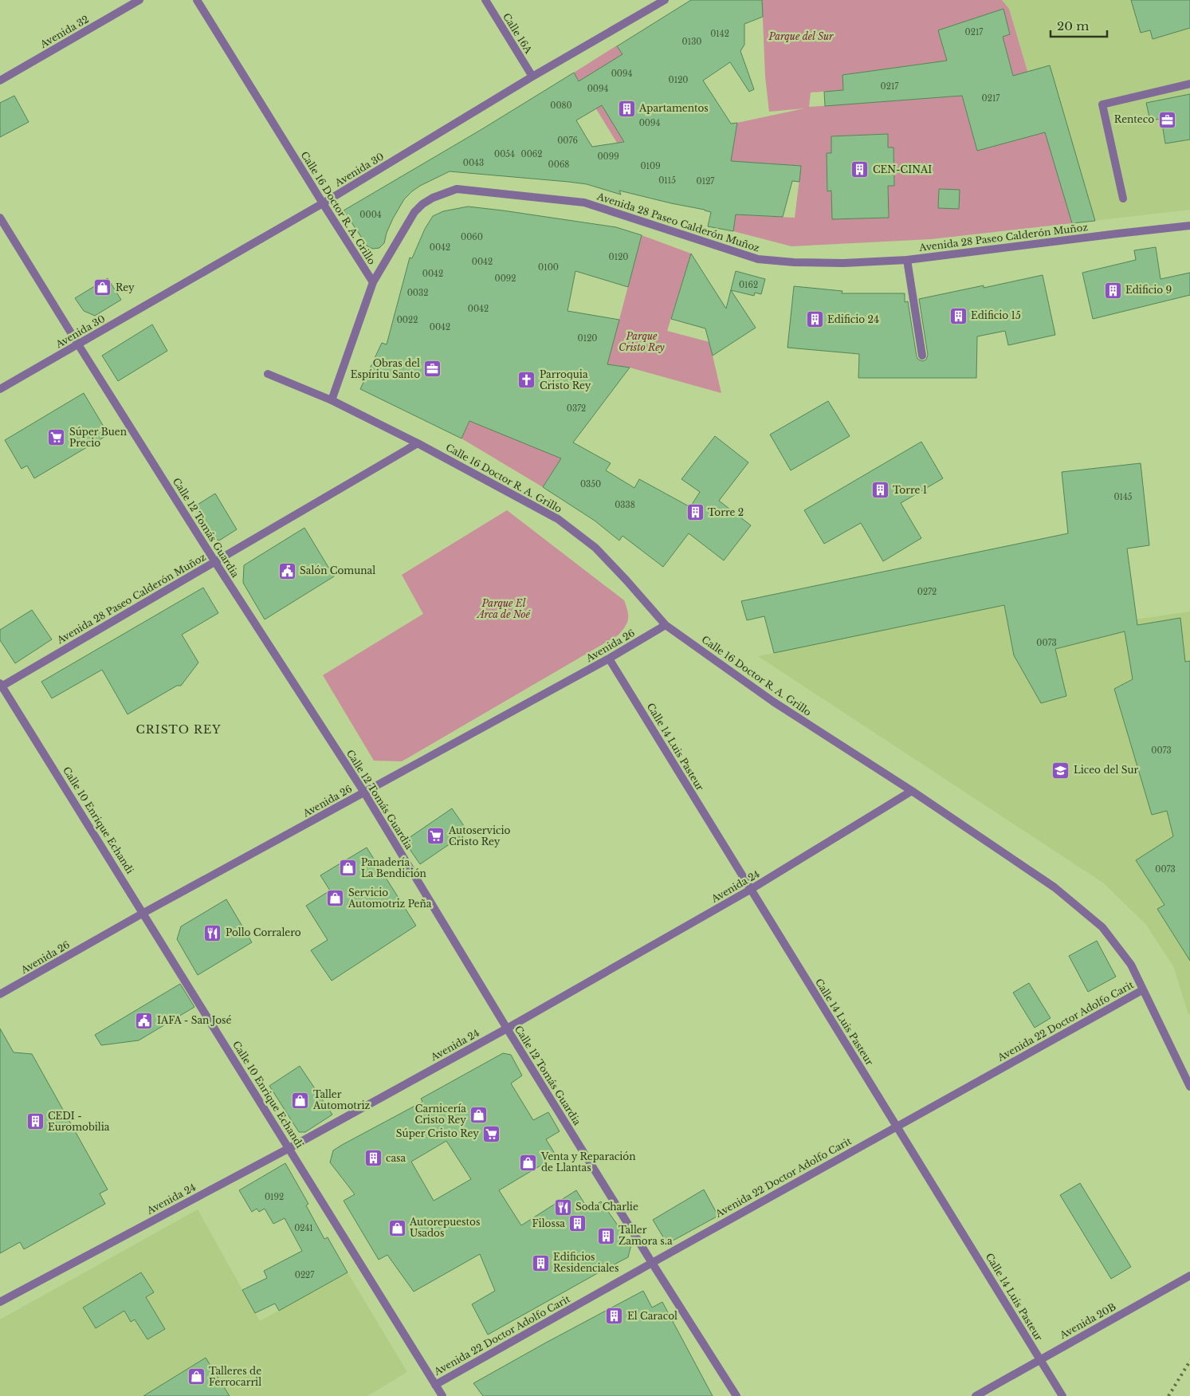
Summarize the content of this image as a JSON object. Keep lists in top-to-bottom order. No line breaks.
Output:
{"streets":{"street":["Avenida 32","Calle 16A","Avenida 30","Calle 16 Doctor R. A. Grillo","Avenida 28 Paseo Calderón Muñoz","Calle 12 Tomás Guardia","Avenida 26","Calle 14 Luis Pasteur","Calle 10 Enrique Echandi","Avenida 24","Avenida 22 Doctor Adolfo Carit","Avenida 20B"]},"crossings":[["Calle 16A","Avenida 30"],["Avenida 30","Calle 16 Doctor R. A. Grillo"],["Avenida 30","Calle 12 Tomás Guardia"],["Calle 16 Doctor R. A. Grillo","Avenida 28 Paseo Calderón Muñoz"],["Calle 16 Doctor R. A. Grillo","Avenida 26"],["Calle 16 Doctor R. A. Grillo","Avenida 24"],["Calle 16 Doctor R. A. Grillo","Avenida 22 Doctor Adolfo Carit"],["Avenida 28 Paseo Calderón Muñoz","Calle 12 Tomás Guardia"],["Avenida 28 Paseo Calderón Muñoz","Calle 10 Enrique Echandi"],["Calle 12 Tomás Guardia","Avenida 26"],["Calle 12 Tomás Guardia","Avenida 24"],["Calle 12 Tomás Guardia","Avenida 22 Doctor Adolfo Carit"],["Avenida 26","Calle 14 Luis Pasteur"],["Avenida 26","Calle 10 Enrique Echandi"],["Calle 14 Luis Pasteur","Avenida 24"],["Calle 14 Luis Pasteur","Avenida 22 Doctor Adolfo Carit"],["Calle 14 Luis Pasteur","Avenida 20B"],["Calle 10 Enrique Echandi","Avenida 24"],["Calle 10 Enrique Echandi","Avenida 22 Doctor Adolfo Carit"]],"districts":["CRISTO REY"],"parks":["Parque del Sur","Parque Cristo Rey","Parque El Arca de Noé"],"places":{"building":["Apartamentos","CEN-CINAI","Edificio 9","Edificio 15","Edificio 24","Torre 1","Torre 2","CEDI - Euromobilia","casa","Filossa","Taller Zamora s.a","Edificios Residenciales","El Caracol"],"office":["Renteco","Obras del Espíritu Santo"],"shop":["Rey","Panadería La Bendición","Servicio Automotriz Peña","Taller Automotriz","Carnicería Cristo Rey","Venta y Reparación de Llantas","Autorepuestos Usados","Talleres de Ferrocarril"],"church":["Parroquia Cristo Rey"],"supermarket":["Súper Buen Precio","Autoservicio Cristo Rey","Súper Cristo Rey"],"public building":["Salón Comunal","IAFA - San José"],"school or university":["Liceo del Sur"],"restaurant":["Pollo Corralero","Soda Charlie"]},"house_numbers":["0217","0142","0130","0094","0120","0217","0094","0217","0080","0094","0076","0054","0062","0099","0043","0068","0109","0115","0127","0004","0060","0042","0120","0042","0100","0042","0092","0162","0032","0042","0022","0042","0120","0372","0350","0145","0338","0272","0073","0073","0073","0192","0241","0227"],"scale_bar":"20 m"}
